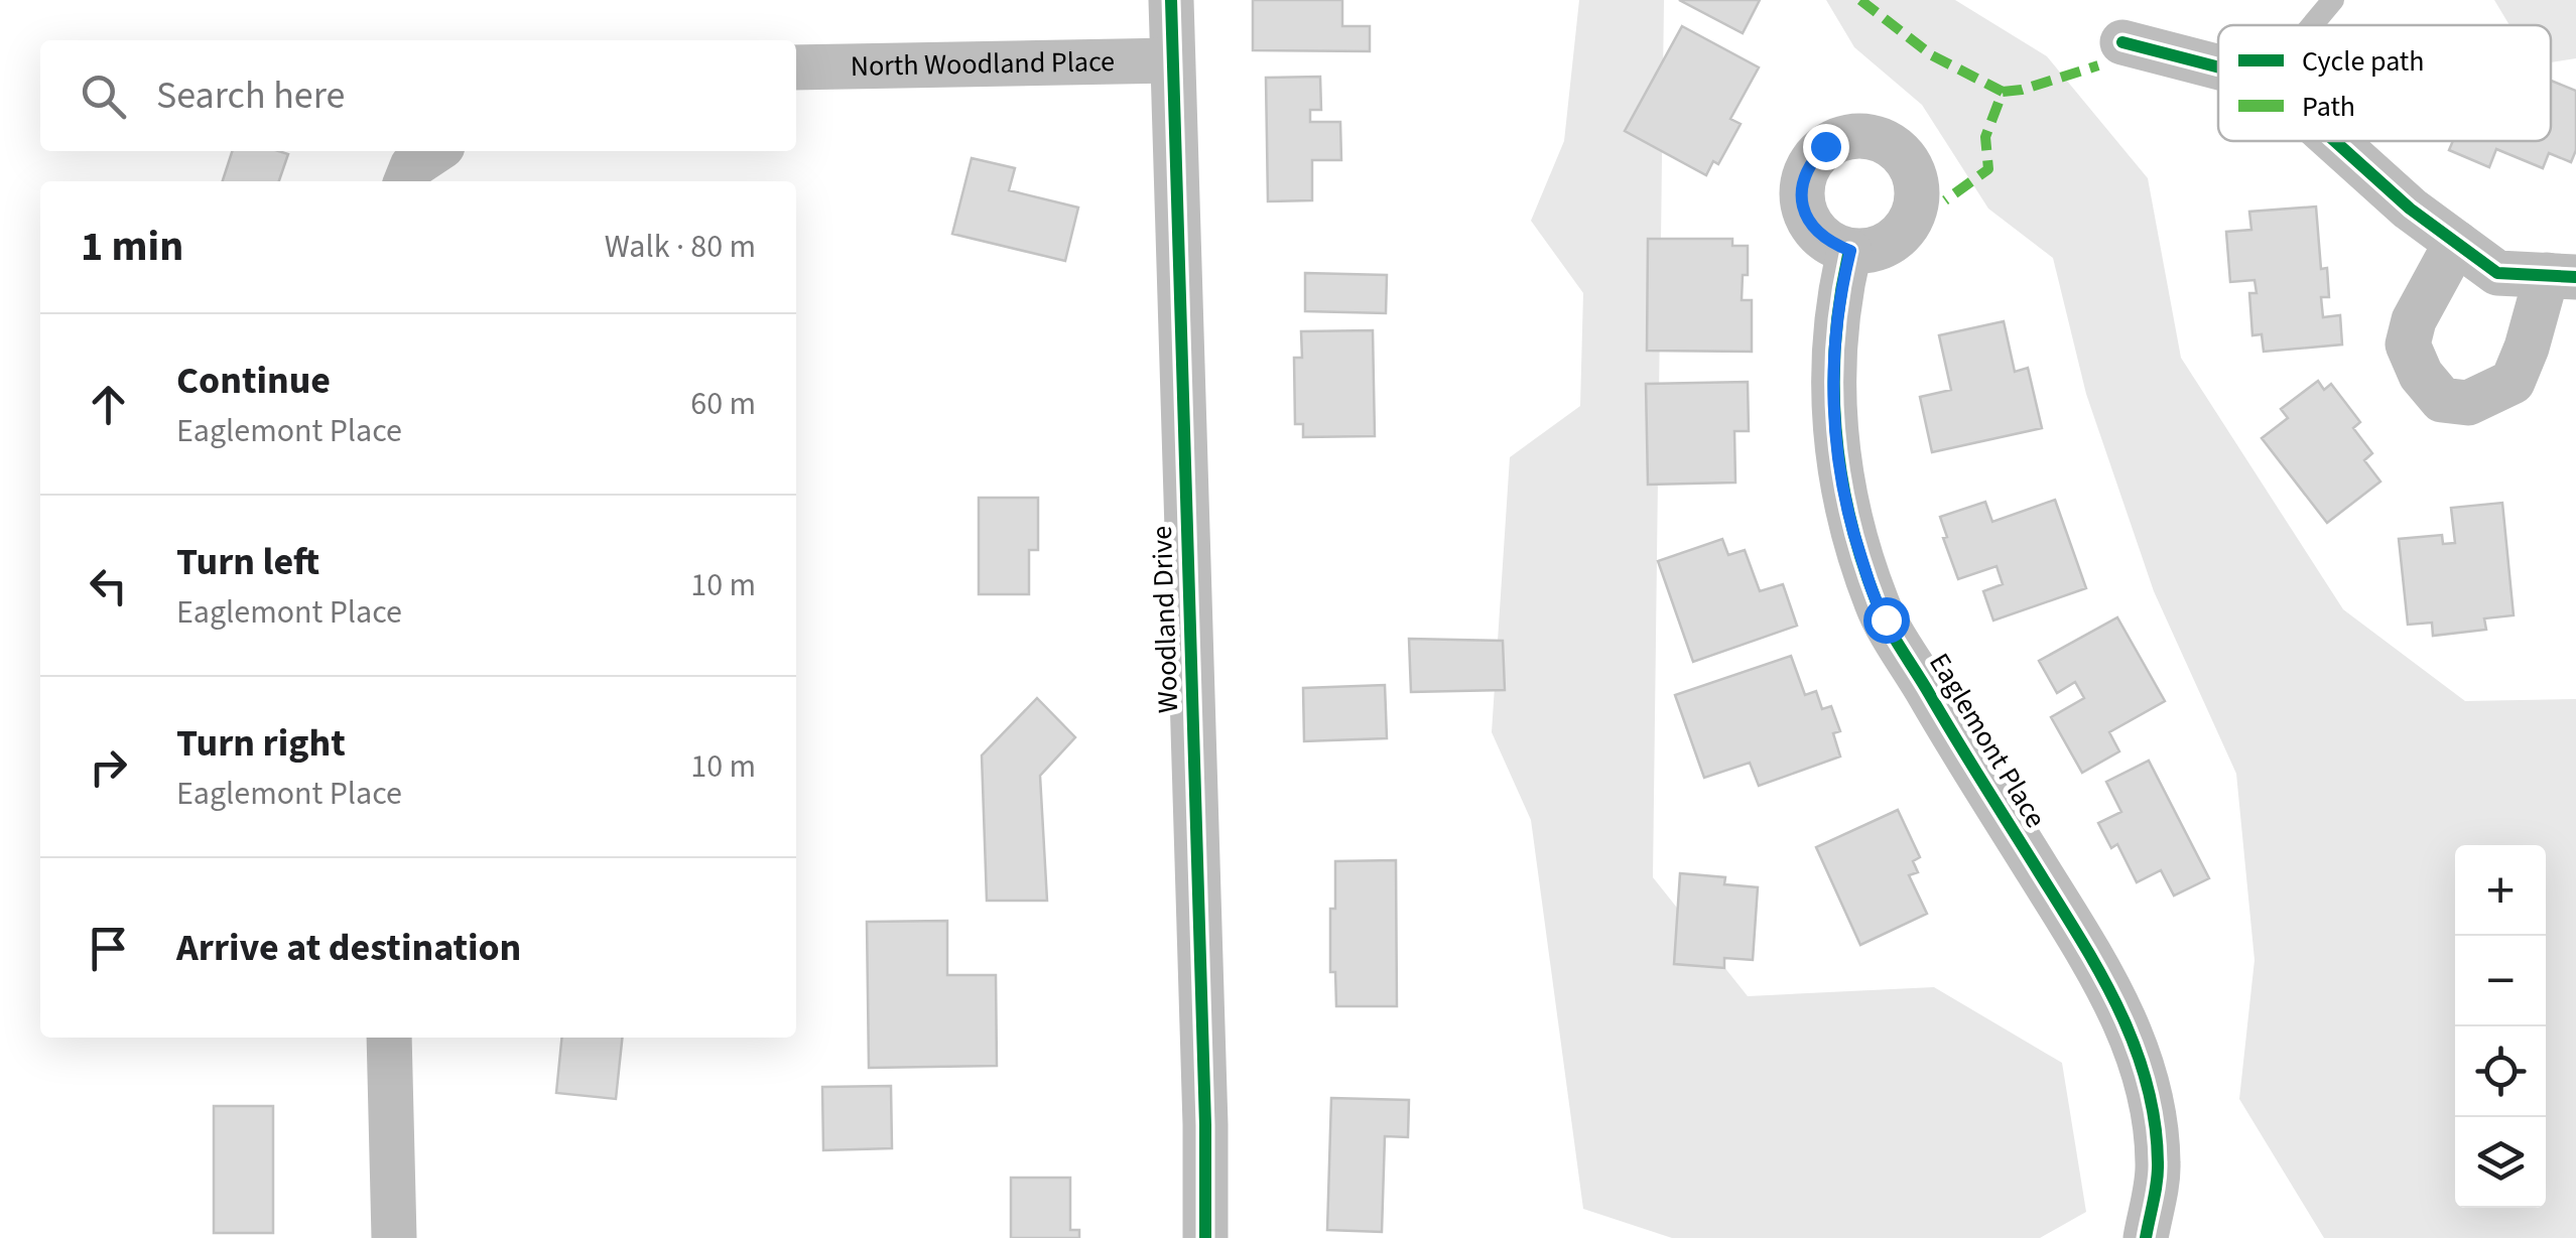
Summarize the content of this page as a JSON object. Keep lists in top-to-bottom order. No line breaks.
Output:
{"streets":{"street":["North Woodland Place","Woodland Drive","Eaglemont Place"]},"crossings":[["North Woodland Place","Woodland Drive"]],"legend":["Cycle path","Path"],"page":{"search":"Search here","heading":["1 min","Walk · 80 m"],"list":[["Continue","Eaglemont Place","60 m"],["Turn left","Eaglemont Place","10 m"],["Turn right","Eaglemont Place","10 m"],"Arrive at destination"],"map_buttons":["+","−"]}}
